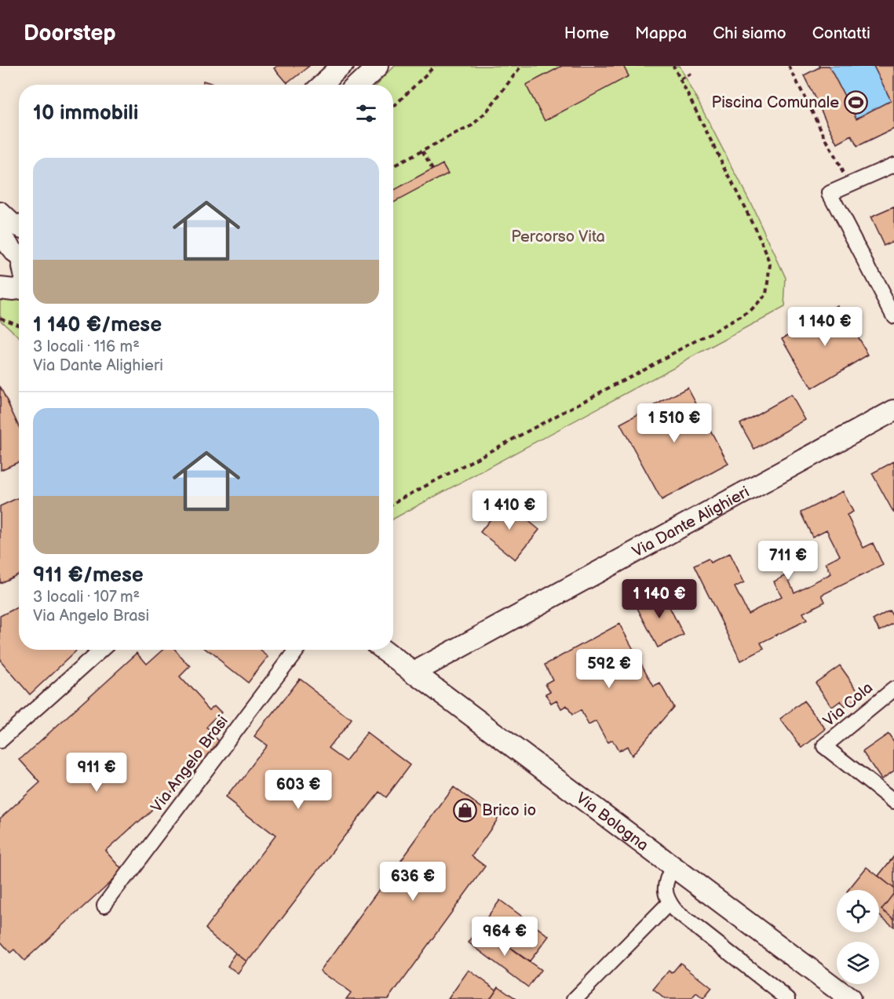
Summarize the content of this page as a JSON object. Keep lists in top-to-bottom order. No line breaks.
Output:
{"streets":{"street":["Via Dante Alighieri","Via Cola","Via Angelo Brasi","Via Bologna"]},"crossings":[["Via Dante Alighieri","Via Bologna"]],"parks":["Percorso Vita"],"places":{"sports":["Piscina Comunale"],"shop":["Brico io"]},"page":{"header":"Doorstep","nav":["Home","Mappa","Chi siamo","Contatti"],"heading":"10 immobili","list":[{"name":"1 140 €/mese","note":"3 locali · 116 m² · Via Dante Alighieri"},{"name":"911 €/mese","note":"3 locali · 107 m² · Via Angelo Brasi"}],"price":["1 140 €","1 510 €","1 410 €","711 €","1 140 €","592 €","911 €","603 €","636 €","964 €"]}}
